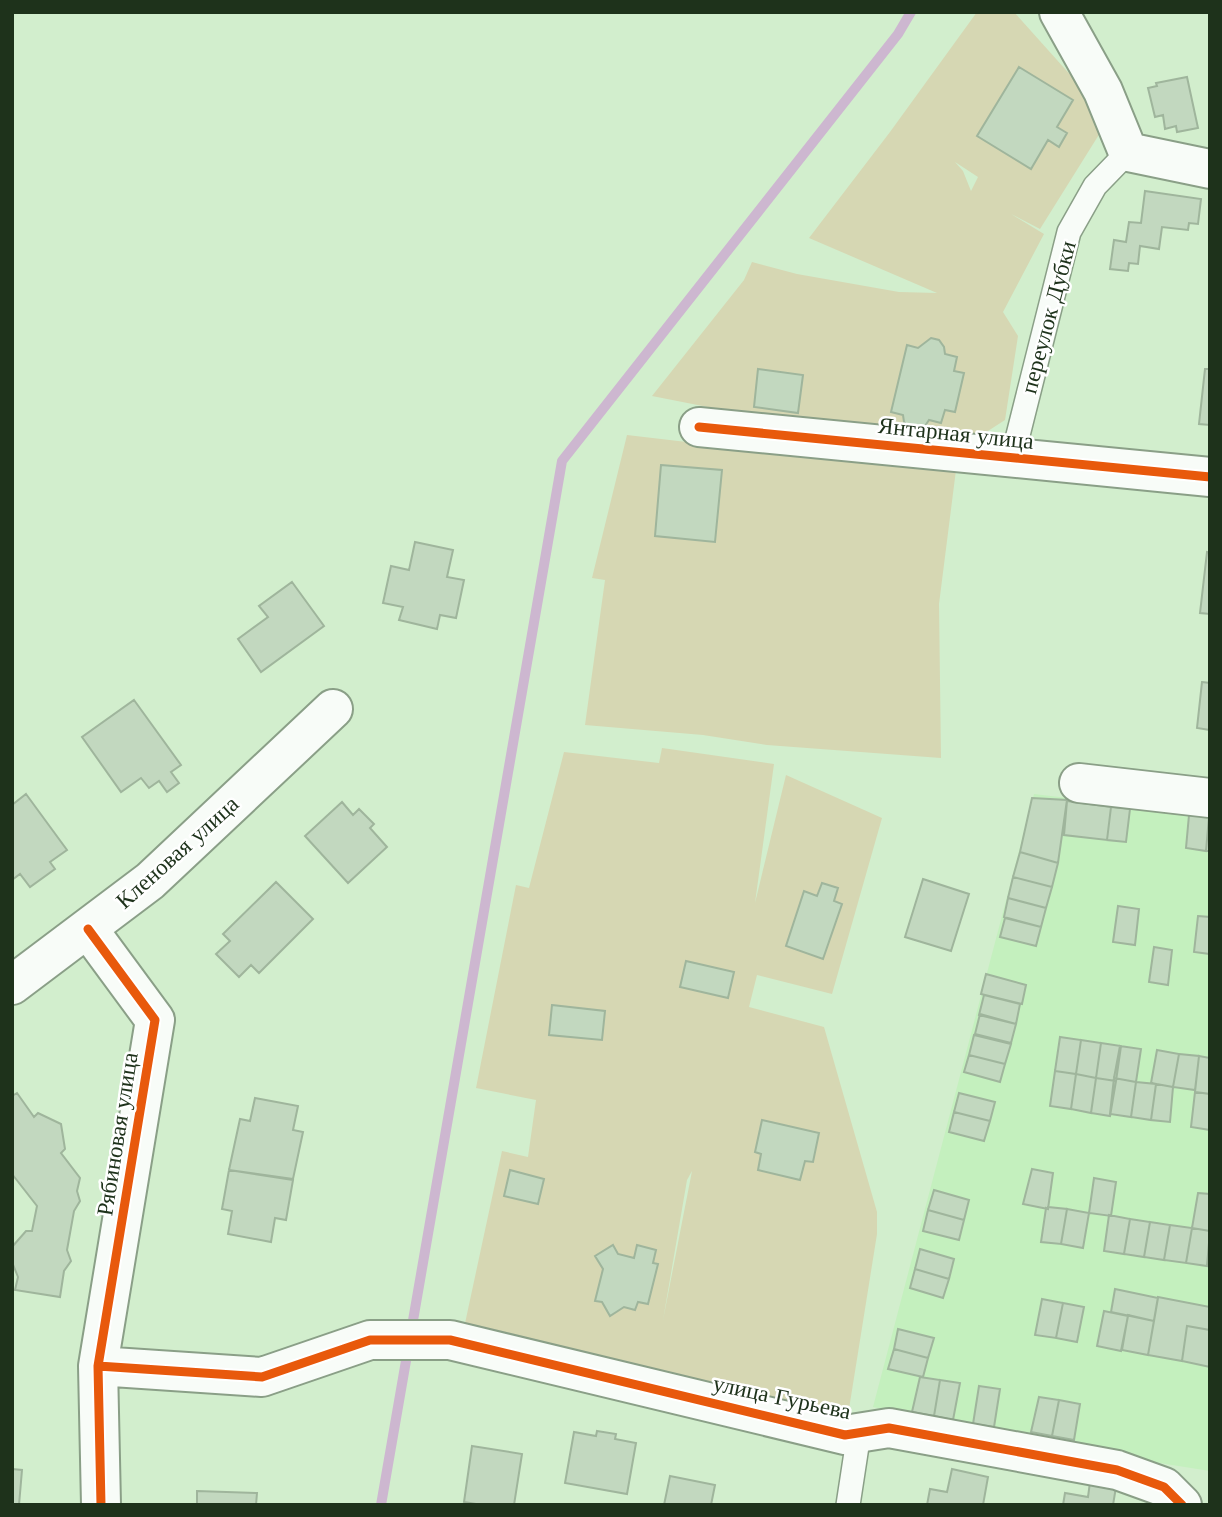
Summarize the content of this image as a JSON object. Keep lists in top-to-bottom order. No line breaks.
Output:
{"streets":{"street":["Янтарная улица","Кленовая улица","Рябиновая улица","улица Гурьева"],"lane":["переулок Дубки"]},"crossings":[["переулок Дубки","Янтарная улица"],["Кленовая улица","Рябиновая улица"],["Рябиновая улица","улица Гурьева"]]}
